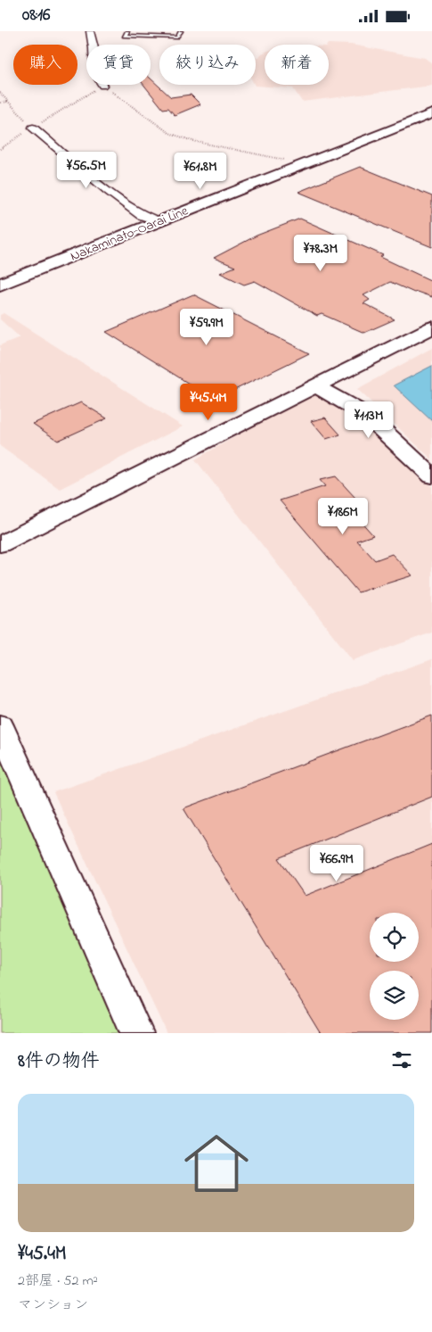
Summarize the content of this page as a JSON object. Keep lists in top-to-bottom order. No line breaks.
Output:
{"streets":{"street":["Nakaminato-Oarai Line"]},"page":{"status":"08:16","chip":["購入","賃貸","絞り込み","新着"],"price":["¥56.5M","¥61.8M","¥78.3M","¥59.9M","¥45.4M","¥113M","¥186M","¥66.9M"],"heading":"8件の物件","list":[{"name":"¥45.4M","note":"2部屋 · 52 m² · マンション"}]}}
